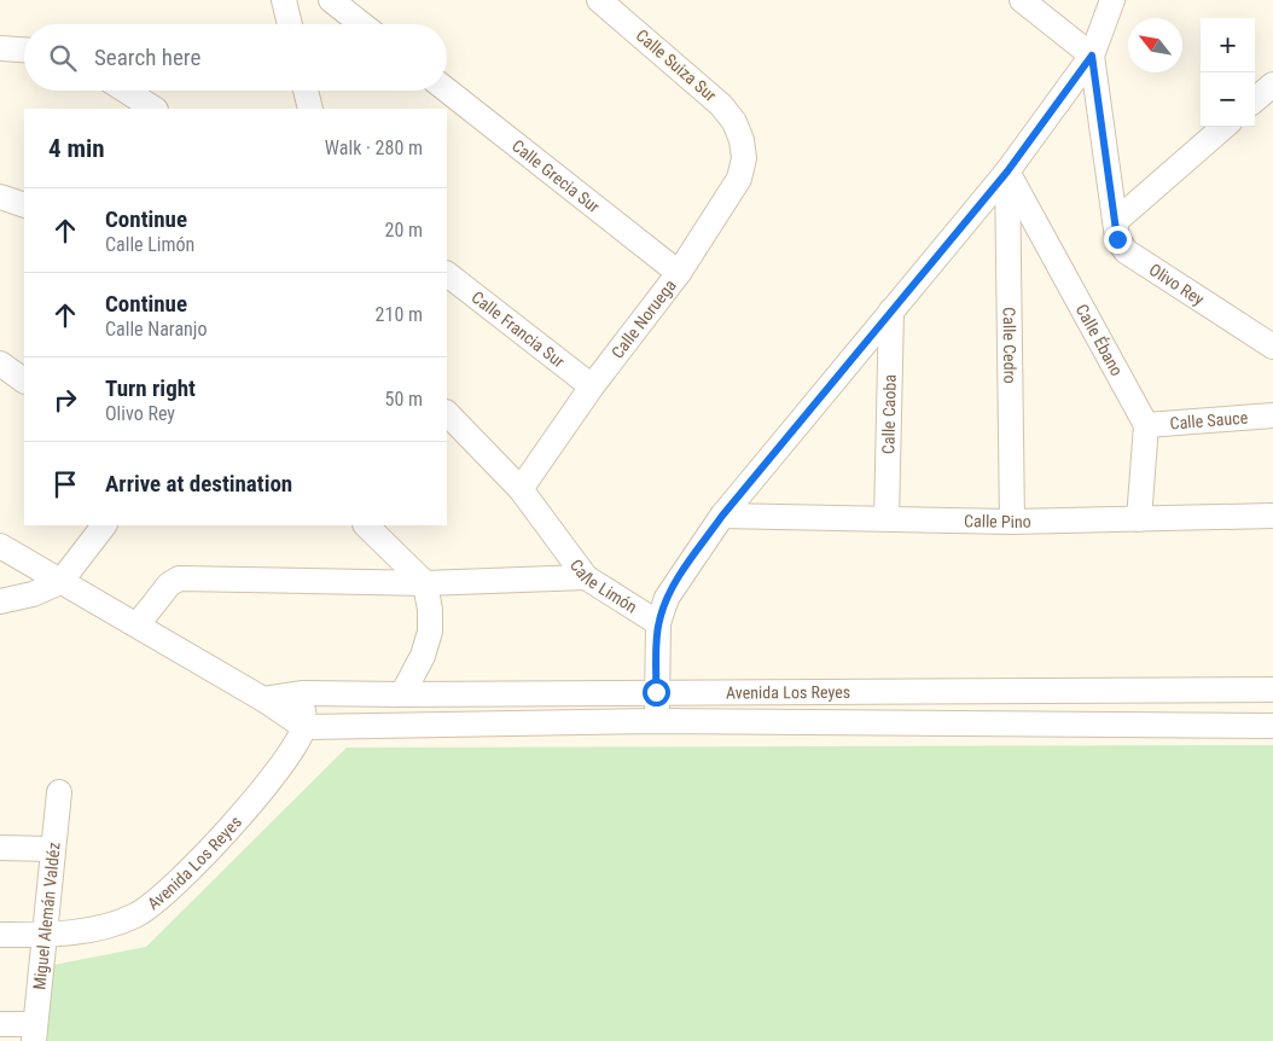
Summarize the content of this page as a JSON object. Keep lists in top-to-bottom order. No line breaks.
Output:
{"streets":{"street":["Calle Suiza Sur","Calle Grecia Sur","Olivo Rey","Calle Noruega","Calle Francia Sur","Calle Ébano","Calle Cedro","Calle Caoba","Calle Sauce","Calle Pino","Calle Limón","Avenida Los Reyes","Miguel Alemán Valdéz"]},"crossings":[["Calle Suiza Sur","Calle Noruega"],["Calle Grecia Sur","Calle Noruega"],["Calle Noruega","Calle Francia Sur"],["Calle Noruega","Calle Limón"],["Calle Ébano","Calle Cedro"],["Calle Ébano","Calle Sauce"],["Calle Cedro","Calle Pino"],["Calle Caoba","Calle Pino"],["Avenida Los Reyes","Miguel Alemán Valdéz"]],"north":"top left","page":{"map_buttons":["+","−"],"search":"Search here","heading":["4 min","Walk · 280 m"],"list":[["Continue","Calle Limón","20 m"],["Continue","Calle Naranjo","210 m"],["Turn right","Olivo Rey","50 m"],"Arrive at destination"]}}
